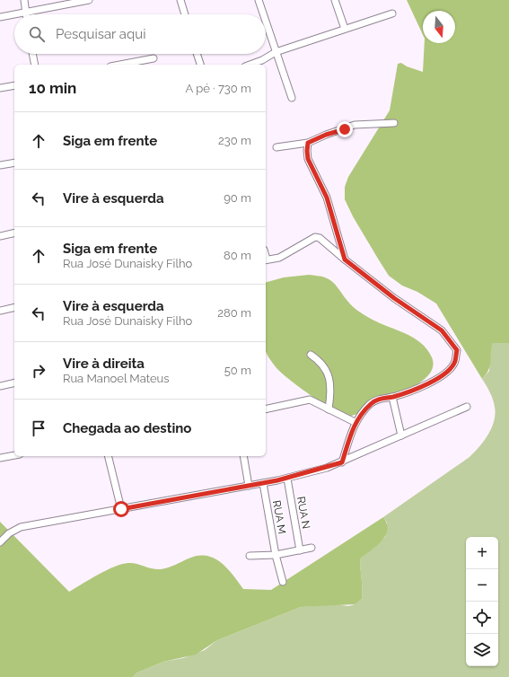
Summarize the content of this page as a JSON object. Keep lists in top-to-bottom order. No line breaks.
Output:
{"streets":{"street":["RUA N","RUA M"]},"north":"bottom","page":{"search":"Pesquisar aqui","heading":["10 min","A pé · 730 m"],"list":[["Siga em frente","230 m"],["Vire à esquerda","90 m"],["Siga em frente","Rua José Dunaisky Filho","80 m"],["Vire à esquerda","Rua José Dunaisky Filho","280 m"],["Vire à direita","Rua Manoel Mateus","50 m"],"Chegada ao destino"],"map_buttons":["+","−"]}}
